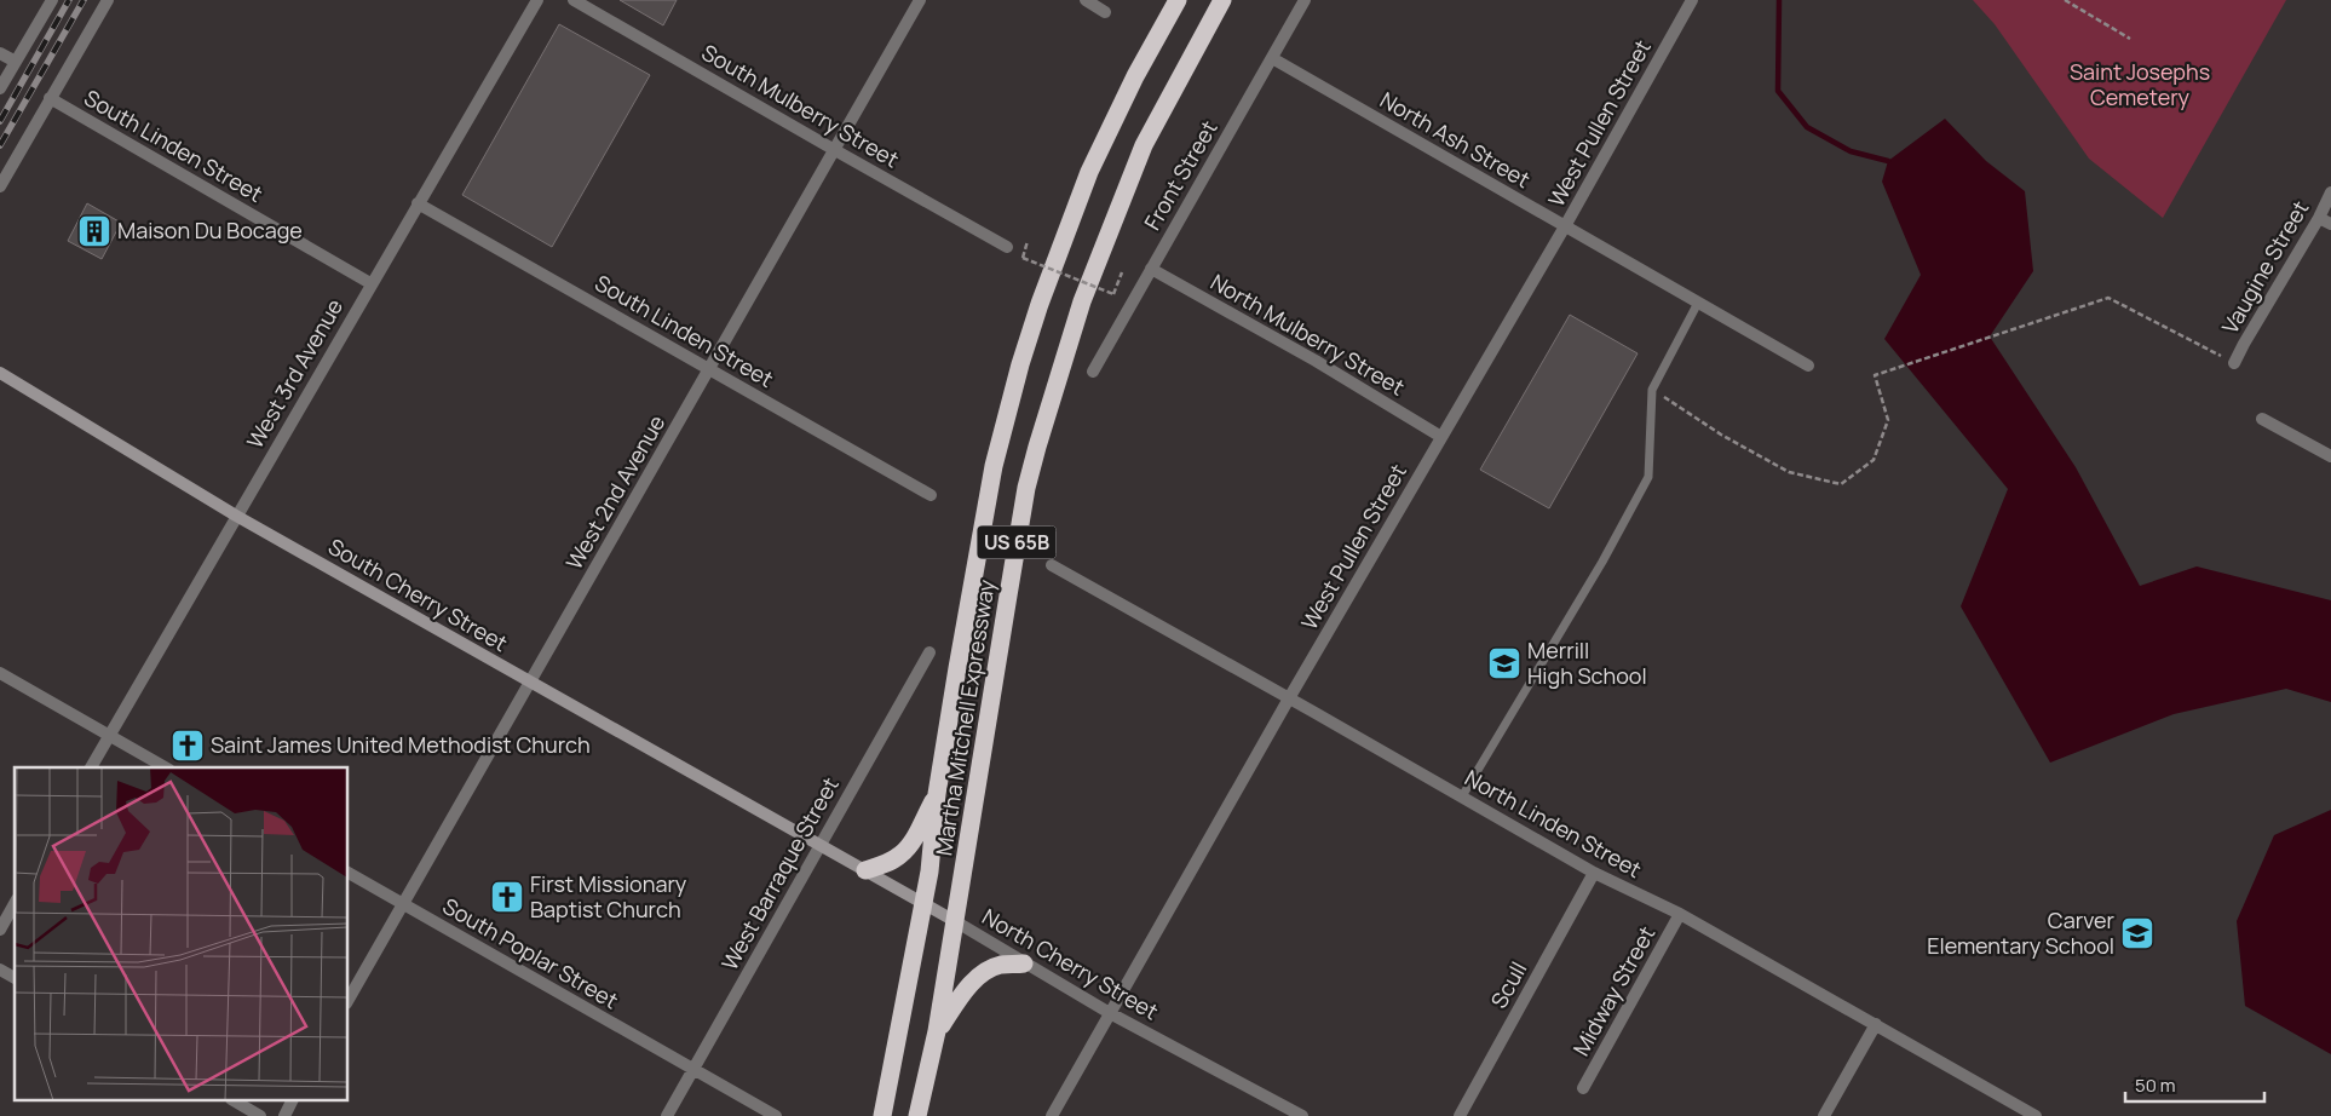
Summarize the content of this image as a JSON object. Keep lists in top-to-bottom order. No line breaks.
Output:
{"streets":{"highway":["US 65B","Martha Mitchell Expressway"],"main road":["South Cherry Street","North Cherry Street"],"street":["South Mulberry Street","West Pullen Street","North Ash Street","South Linden Street","Front Street","Vaugine Street","North Mulberry Street","West 3rd Avenue","West 2nd Avenue","North Linden Street","West Barraque Street","South Poplar Street","Scull","Midway Street"]},"crossings":[["South Mulberry Street","West 2nd Avenue"],["West Pullen Street","North Ash Street"],["West Pullen Street","North Mulberry Street"],["West Pullen Street","North Linden Street"],["West Pullen Street","North Cherry Street"],["North Ash Street","Front Street"],["South Linden Street","West 3rd Avenue"],["South Linden Street","West 2nd Avenue"],["Front Street","North Mulberry Street"],["West 3rd Avenue","South Cherry Street"],["West 2nd Avenue","South Cherry Street"],["West 2nd Avenue","South Poplar Street"],["South Cherry Street","West Barraque Street"],["South Cherry Street","North Cherry Street"],["Martha Mitchell Expressway","North Cherry Street"],["North Linden Street","Scull"],["North Linden Street","Midway Street"],["West Barraque Street","South Poplar Street"],["West Barraque Street","North Cherry Street"]],"parks":["Saint Josephs Cemetery"],"places":{"building":["Maison Du Bocage"],"school or university":["Merrill High School","Carver Elementary School"],"church":["Saint James United Methodist Church","First Missionary Baptist Church"]},"scale_bar":"50 m"}
